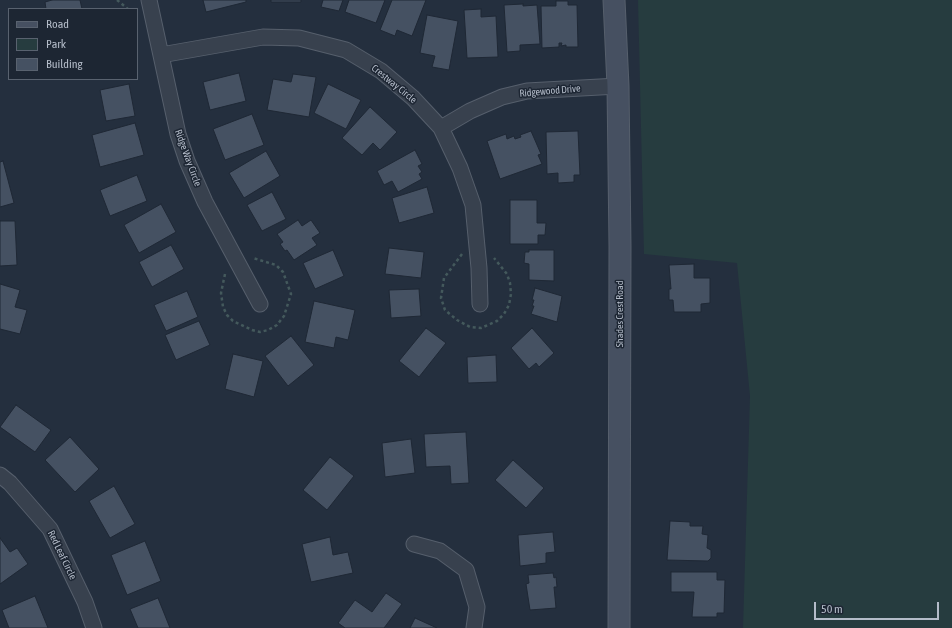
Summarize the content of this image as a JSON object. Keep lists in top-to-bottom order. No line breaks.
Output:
{"streets":{"street":["Crestway Circle","Ridgewood Drive","Ridge Way Circle","Shades Crest Road","Red Leaf Circle"]},"crossings":[["Crestway Circle","Ridgewood Drive"],["Crestway Circle","Ridge Way Circle"],["Ridgewood Drive","Shades Crest Road"]],"legend":["Road","Park","Building"],"scale_bar":"50 m"}
